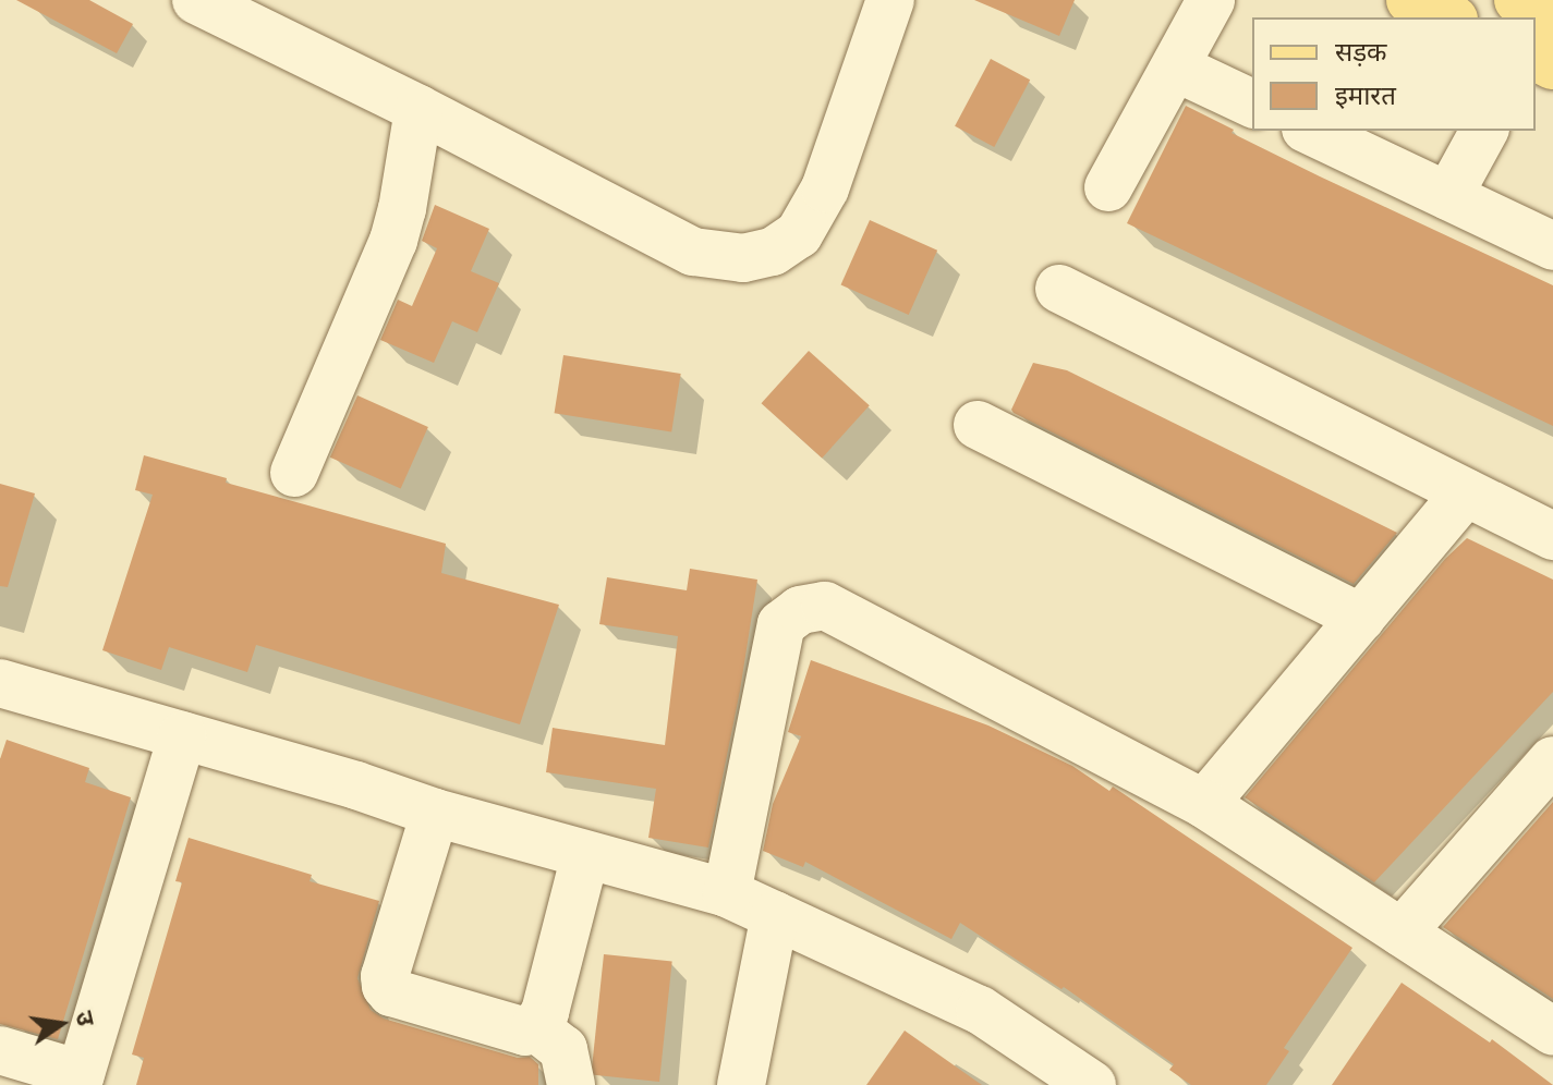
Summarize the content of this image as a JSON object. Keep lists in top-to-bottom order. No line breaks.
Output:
{"legend":["सड़क","इमारत"],"north":"right"}
